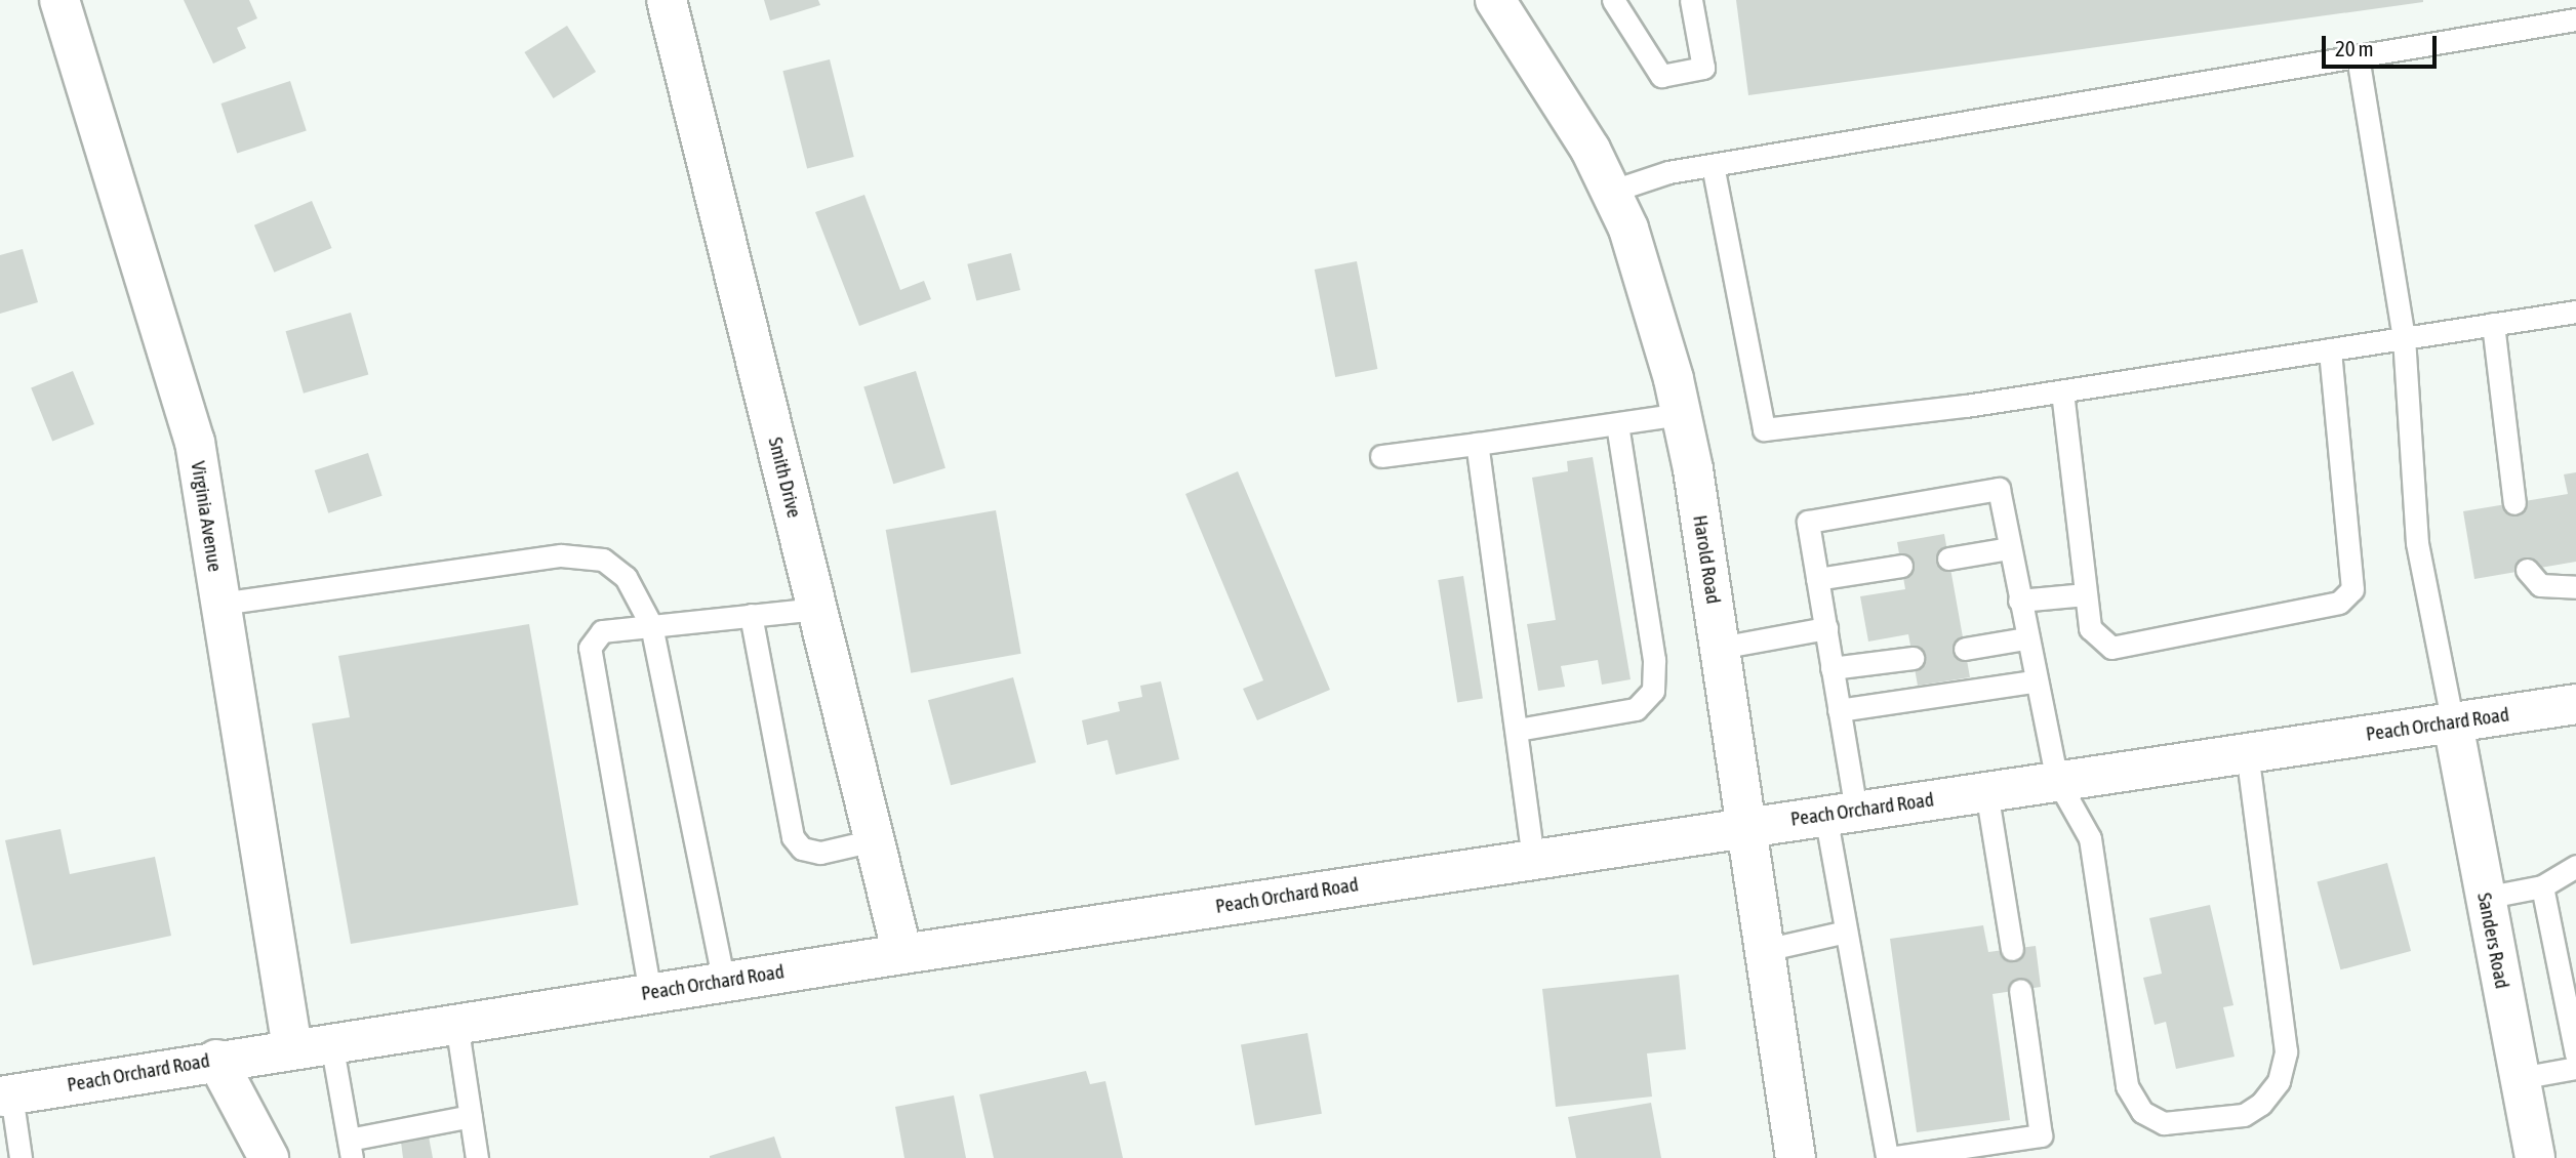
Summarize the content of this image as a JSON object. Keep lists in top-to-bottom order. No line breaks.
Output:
{"streets":{"street":["Smith Drive","Virginia Avenue","Harold Road","Peach Orchard Road","Sanders Road"]},"crossings":[["Smith Drive","Peach Orchard Road"],["Virginia Avenue","Peach Orchard Road"],["Harold Road","Peach Orchard Road"],["Peach Orchard Road","Sanders Road"]],"scale_bar":"20 m"}
